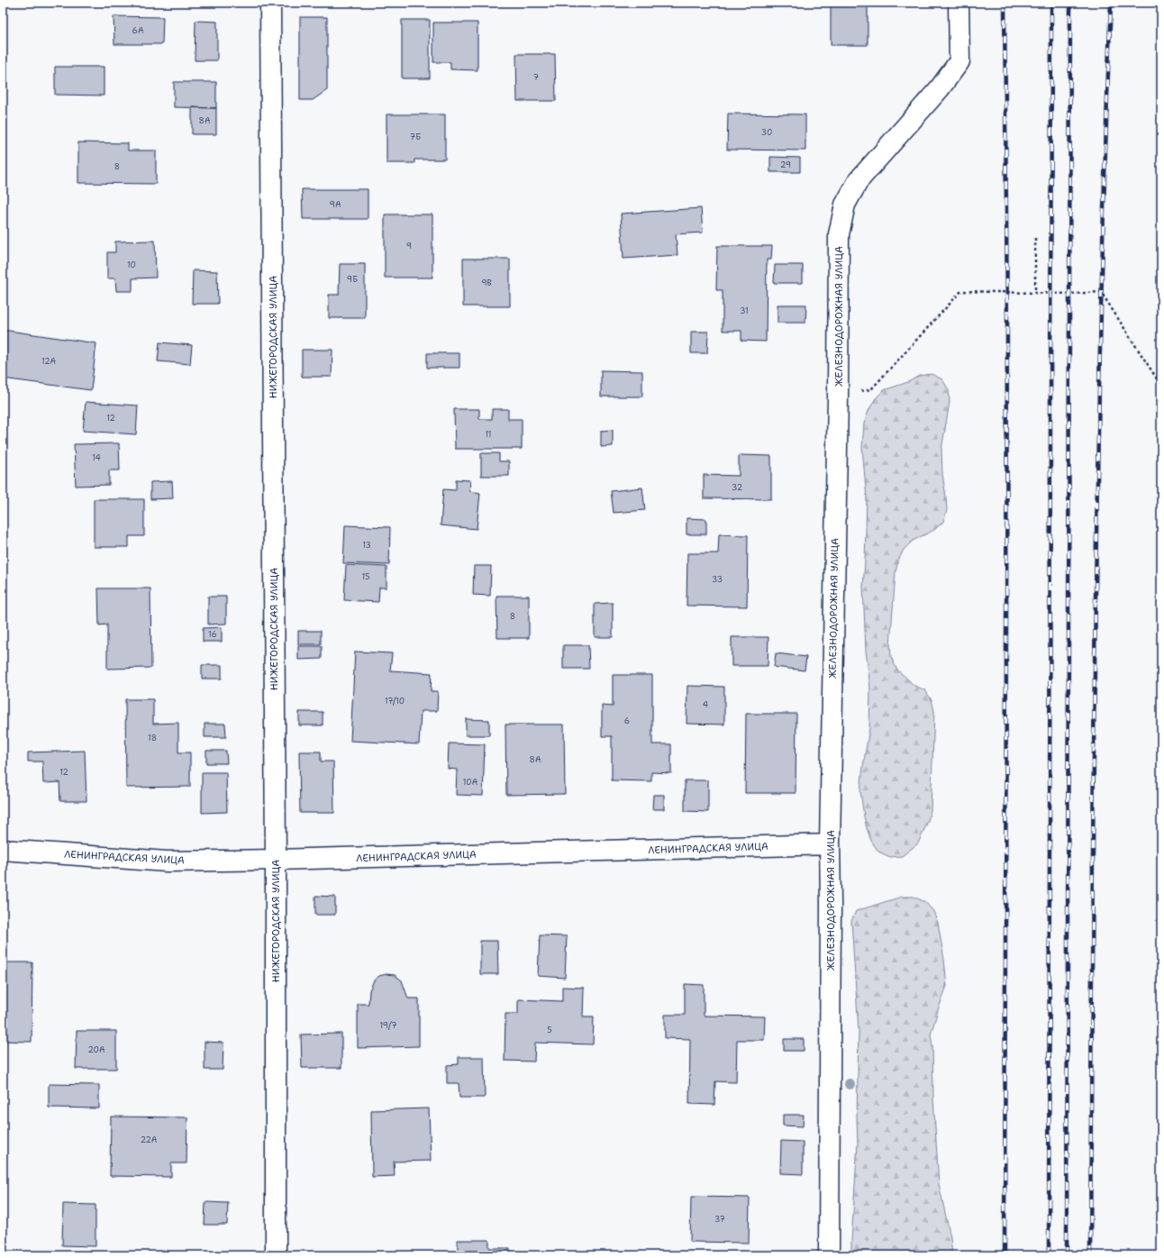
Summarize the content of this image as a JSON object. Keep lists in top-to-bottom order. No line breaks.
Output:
{"streets":{"street":["ЖЕЛЕЗНОДОРОЖНАЯ УЛИЦА","НИЖЕГОРОДСКАЯ УЛИЦА","ЛЕНИНГРАДСКАЯ УЛИЦА"]},"crossings":[["ЖЕЛЕЗНОДОРОЖНАЯ УЛИЦА","ЛЕНИНГРАДСКАЯ УЛИЦА"],["НИЖЕГОРОДСКАЯ УЛИЦА","ЛЕНИНГРАДСКАЯ УЛИЦА"]],"house_numbers":["6А","7","8А","30","7Б","29","8","9А","9","10","9Б","9В","31","12А","12","11","14","32","13","15","33","8","16","17/10","4","6","18","8А","12","10А","19/7","5","20А","22А","37"]}
